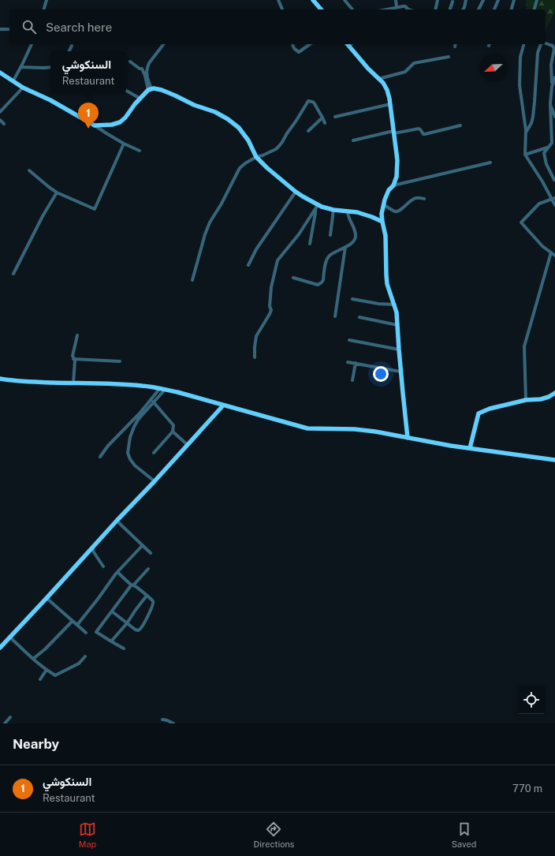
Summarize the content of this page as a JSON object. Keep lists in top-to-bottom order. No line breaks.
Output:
{"north":"bottom left","page":{"search":"Search here","popup":["السنكوشي","Restaurant"],"pins":"1","heading":"Nearby","list":[{"mark":"1","name":"السنكوشي","note":"Restaurant","value":"770 m"}],"nav":["Map","Directions","Saved"]}}
